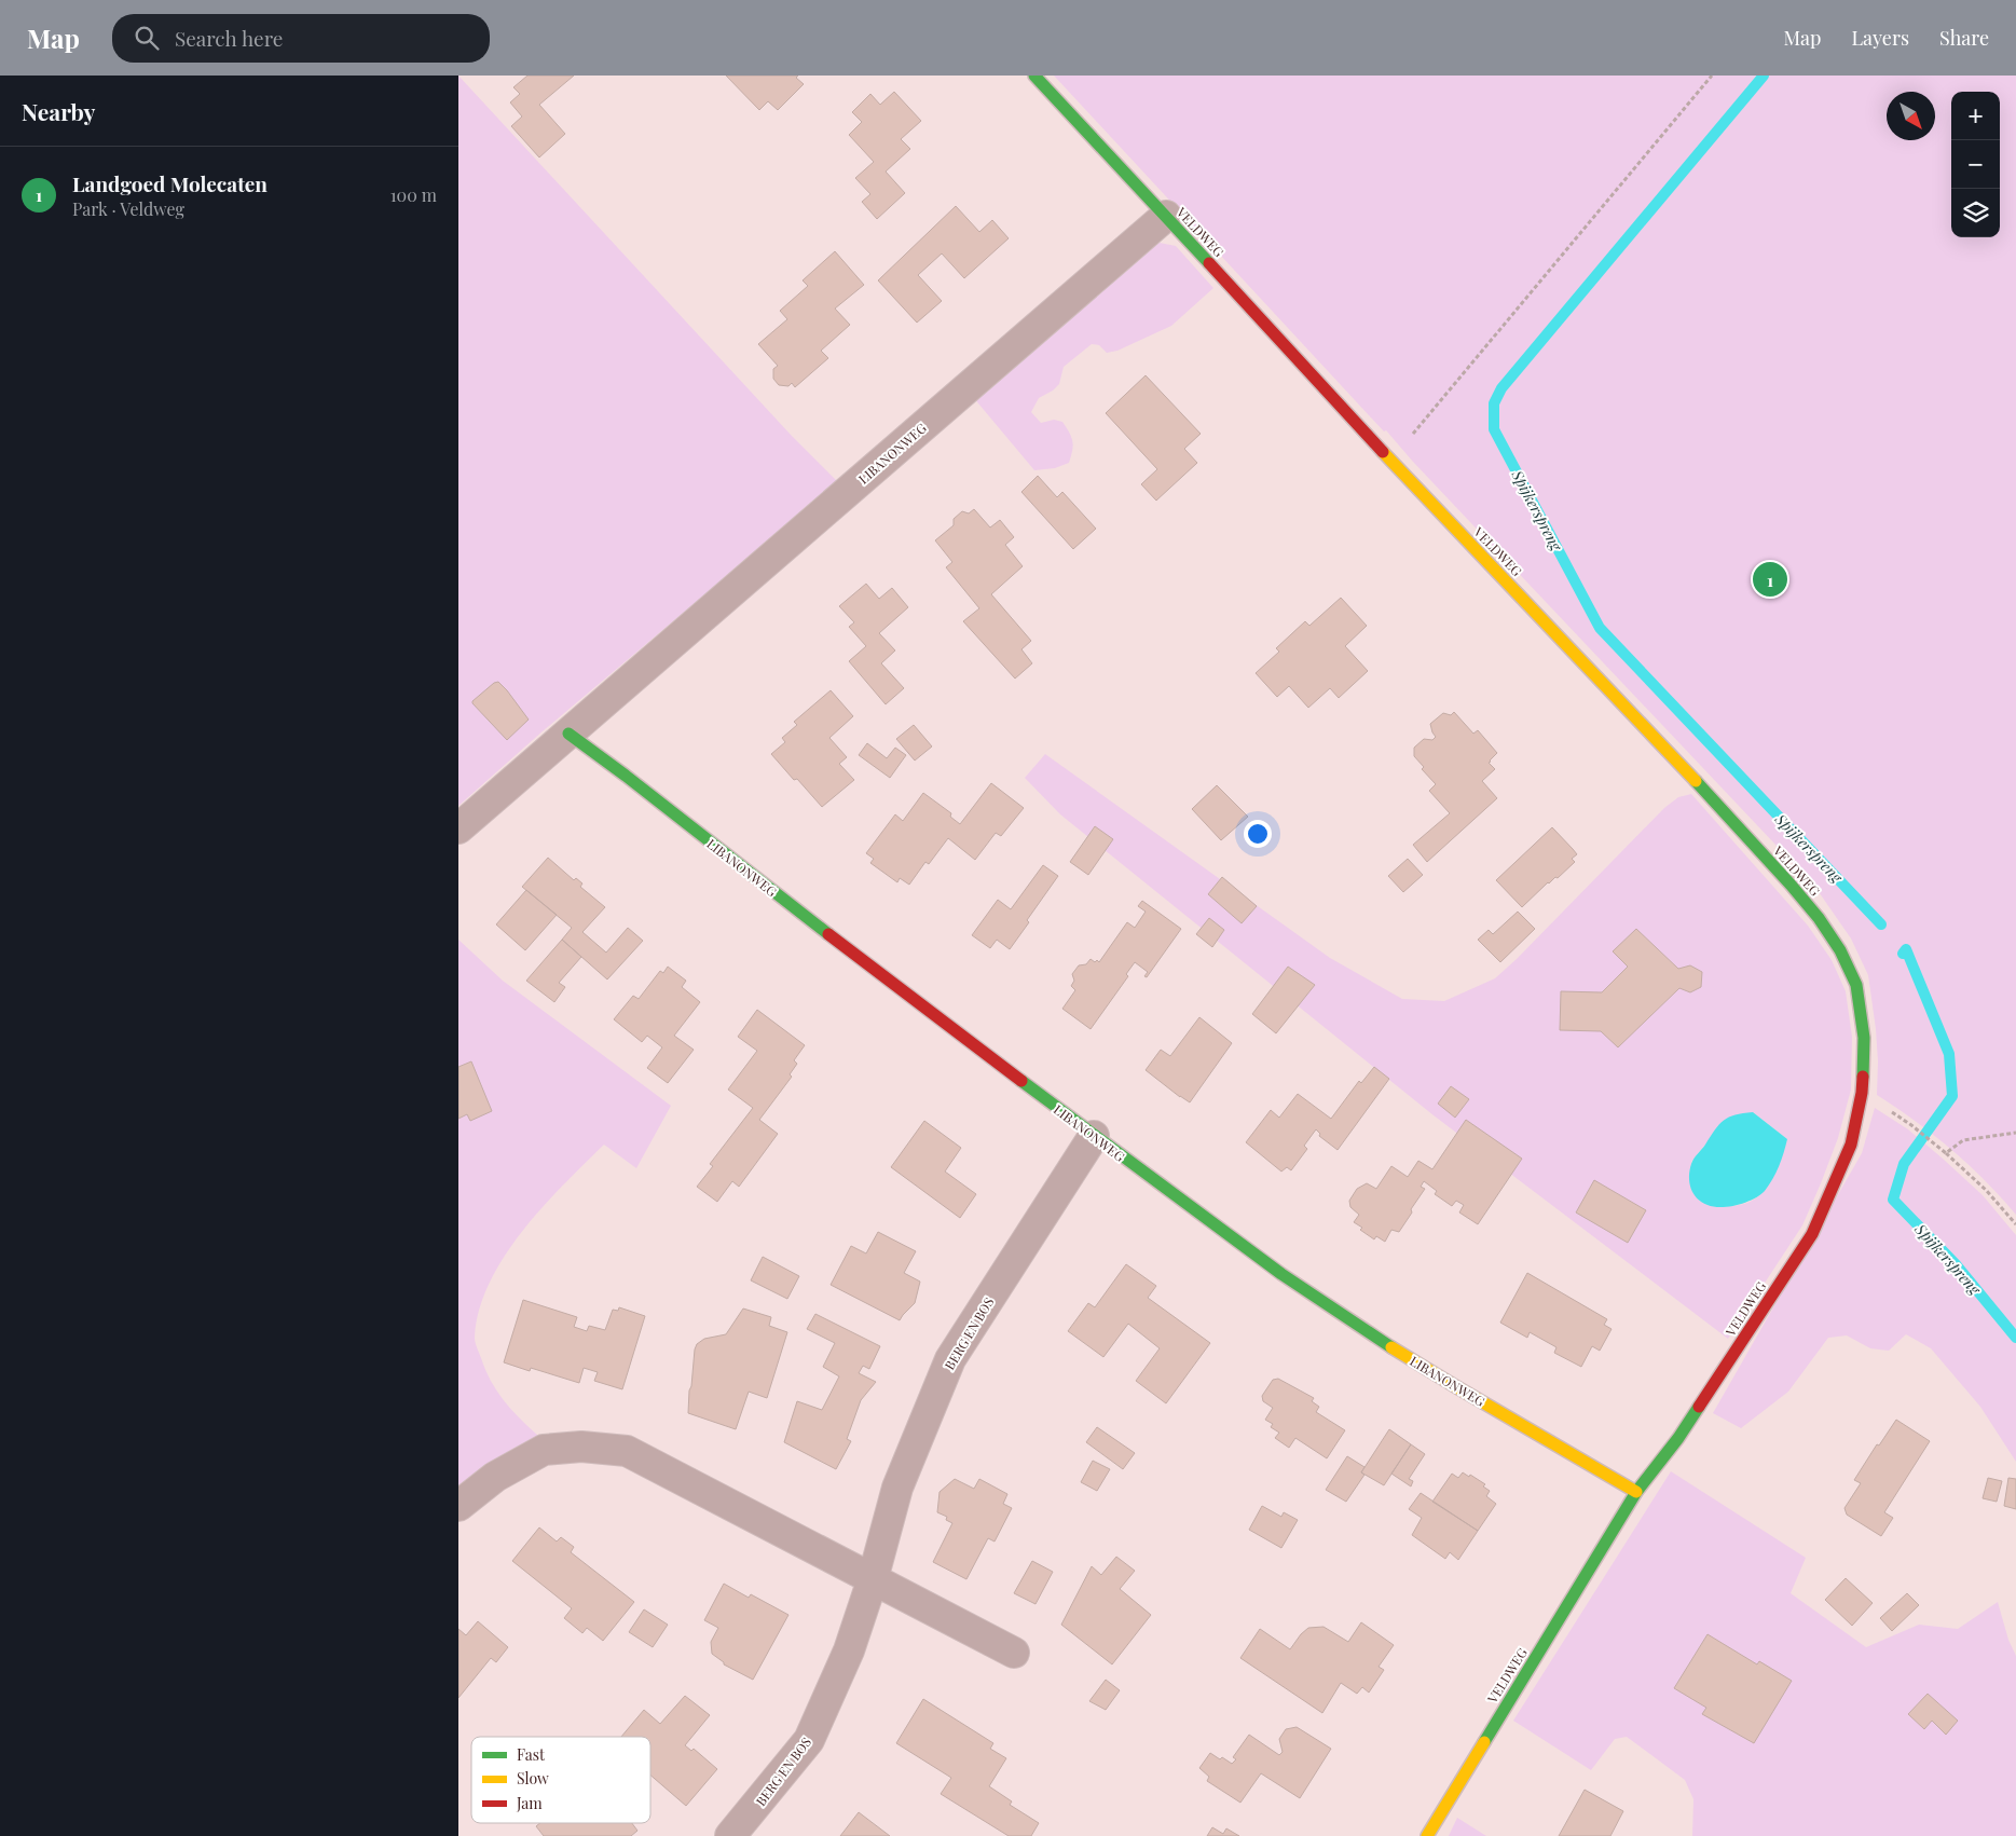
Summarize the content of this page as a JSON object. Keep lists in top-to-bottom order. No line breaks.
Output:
{"streets":{"street":["VELDWEG","LIBANONWEG","BERG EN BOS"]},"crossings":[["VELDWEG","LIBANONWEG"],["LIBANONWEG","BERG EN BOS"]],"water":["Spijkerspreng"],"legend":["Fast","Slow","Jam"],"north":"bottom right","page":{"header":"Map","search":"Search here","nav":["Map","Layers","Share"],"heading":"Nearby","map_buttons":["+","−"],"list":[{"mark":"1","name":"Landgoed Molecaten","note":"Park · Veldweg","value":"100 m"}],"pins":"1"}}
